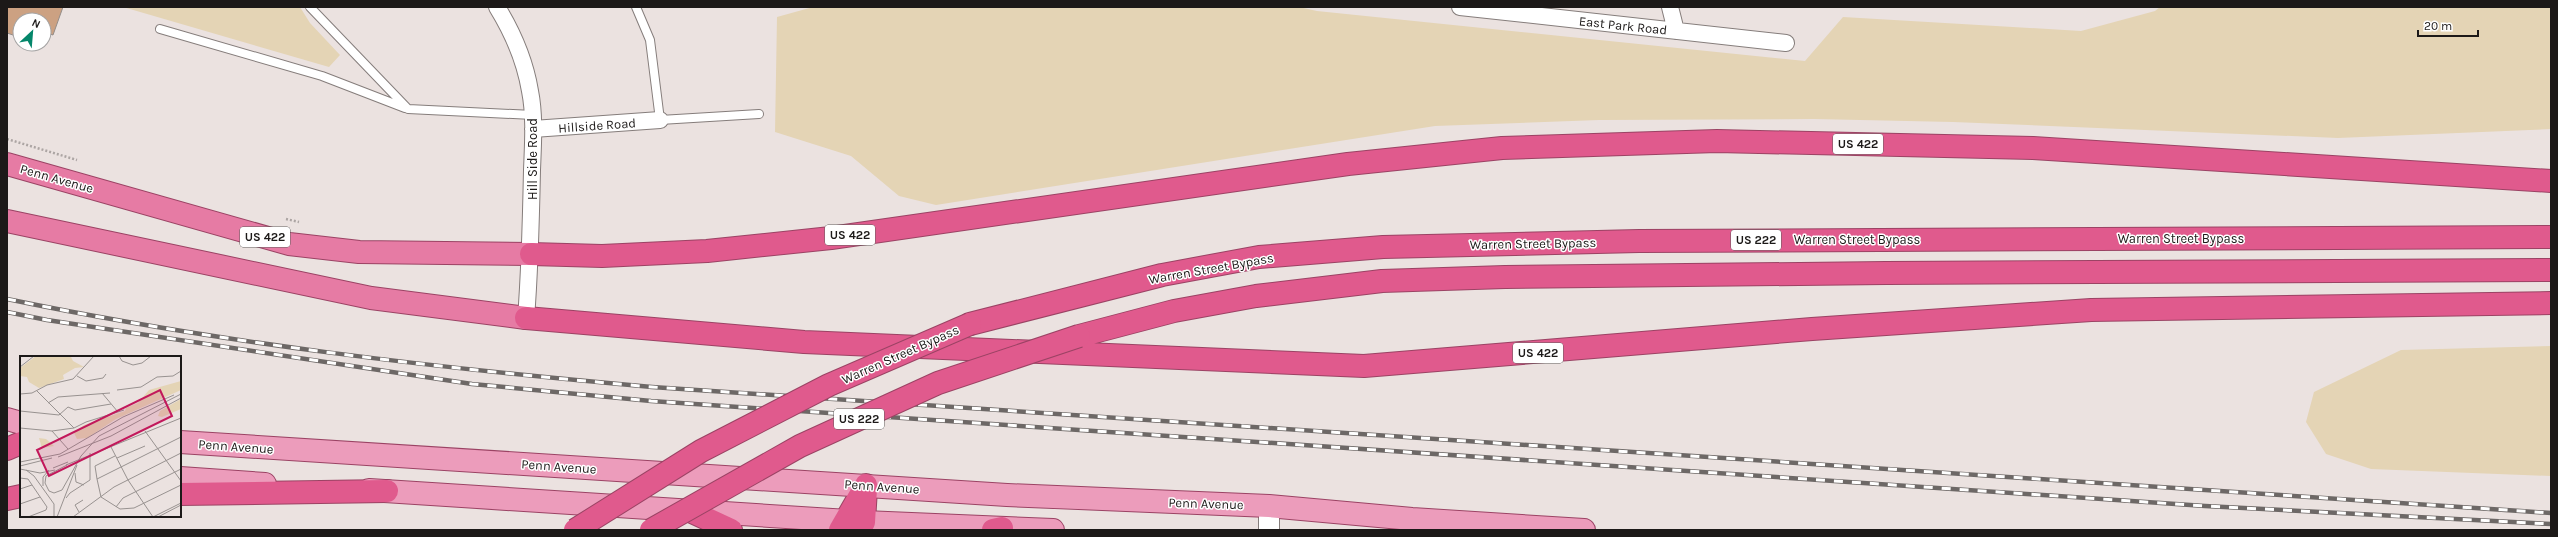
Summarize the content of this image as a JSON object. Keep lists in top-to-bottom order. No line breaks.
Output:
{"streets":{"highway":["US 422","Penn Avenue","Warren Street Bypass","US 222"],"street":["East Park Road","Hillside Road","Hill Side Road"]},"crossings":[["Hillside Road","Hill Side Road"],["US 422","Hill Side Road"],["US 422","Penn Avenue"],["Hill Side Road","Penn Avenue"]],"scale_bar":"20 m","north":"top right"}
